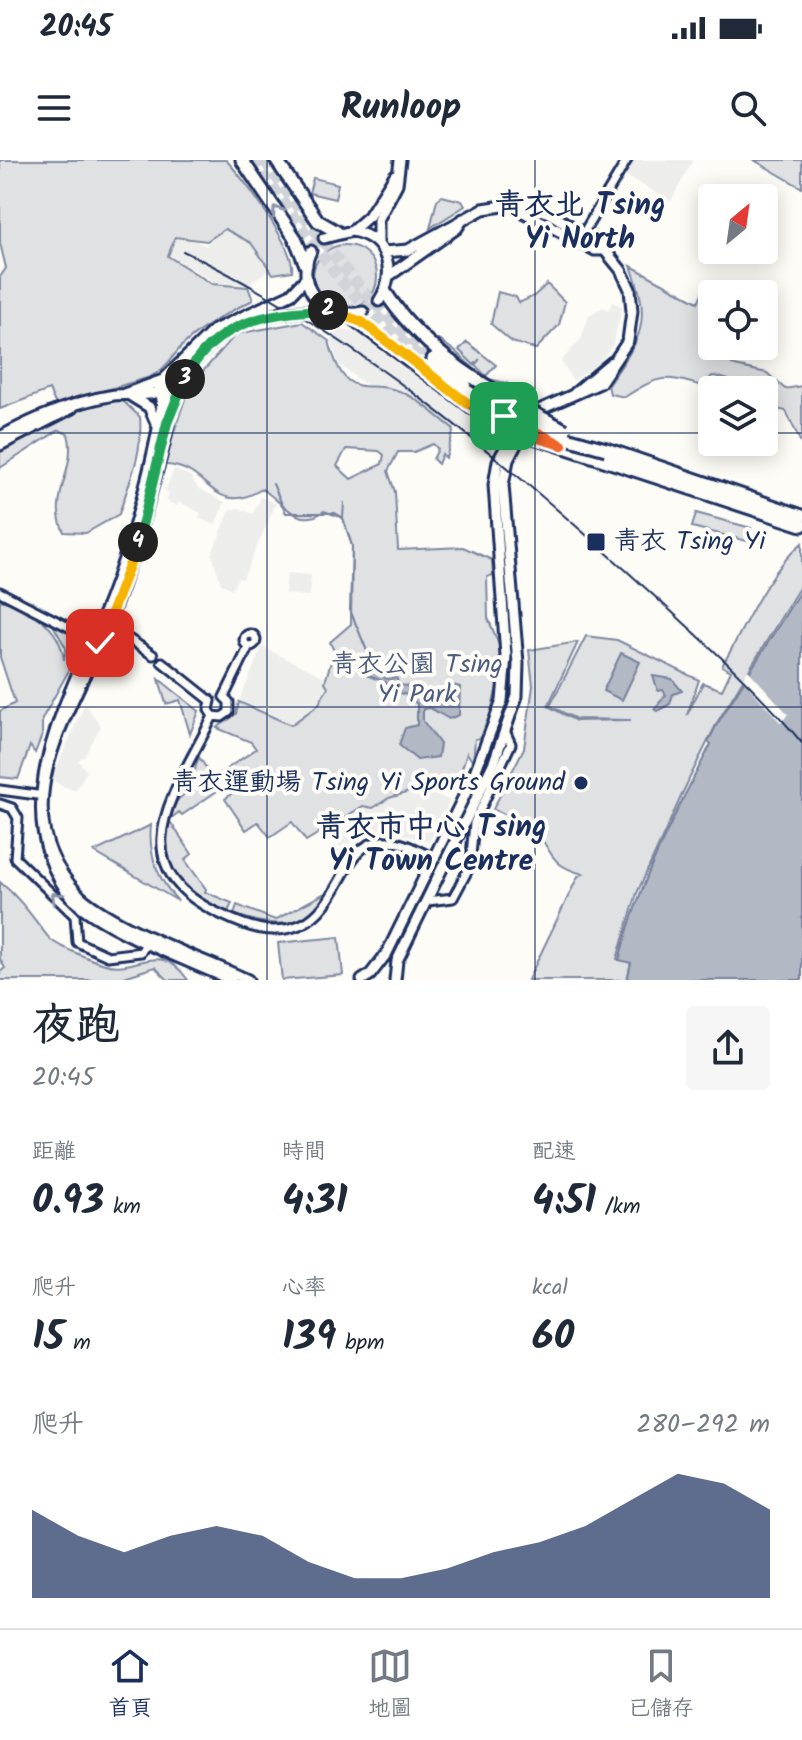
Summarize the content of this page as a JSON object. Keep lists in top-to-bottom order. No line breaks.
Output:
{"districts":["青衣北 Tsing Yi North","青衣市中心 Tsing Yi Town Centre"],"parks":["青衣公園 Tsing Yi Park"],"places":{"transit":["青衣 Tsing Yi"],"other":["青衣運動場 Tsing Yi Sports Ground"]},"north":"top right","page":{"status":"20:45","header":"Runloop","pins":["2","3","4"],"heading":["夜跑","20:45"],"stats":[["距離","0.93 km"],["時間","4:31"],["配速","4:51 /km"],["爬升","15 m"],["心率","139 bpm"],["kcal","60"]],"chart":["爬升","280–292 m"],"tabs":["首頁","地圖","已儲存"]}}
